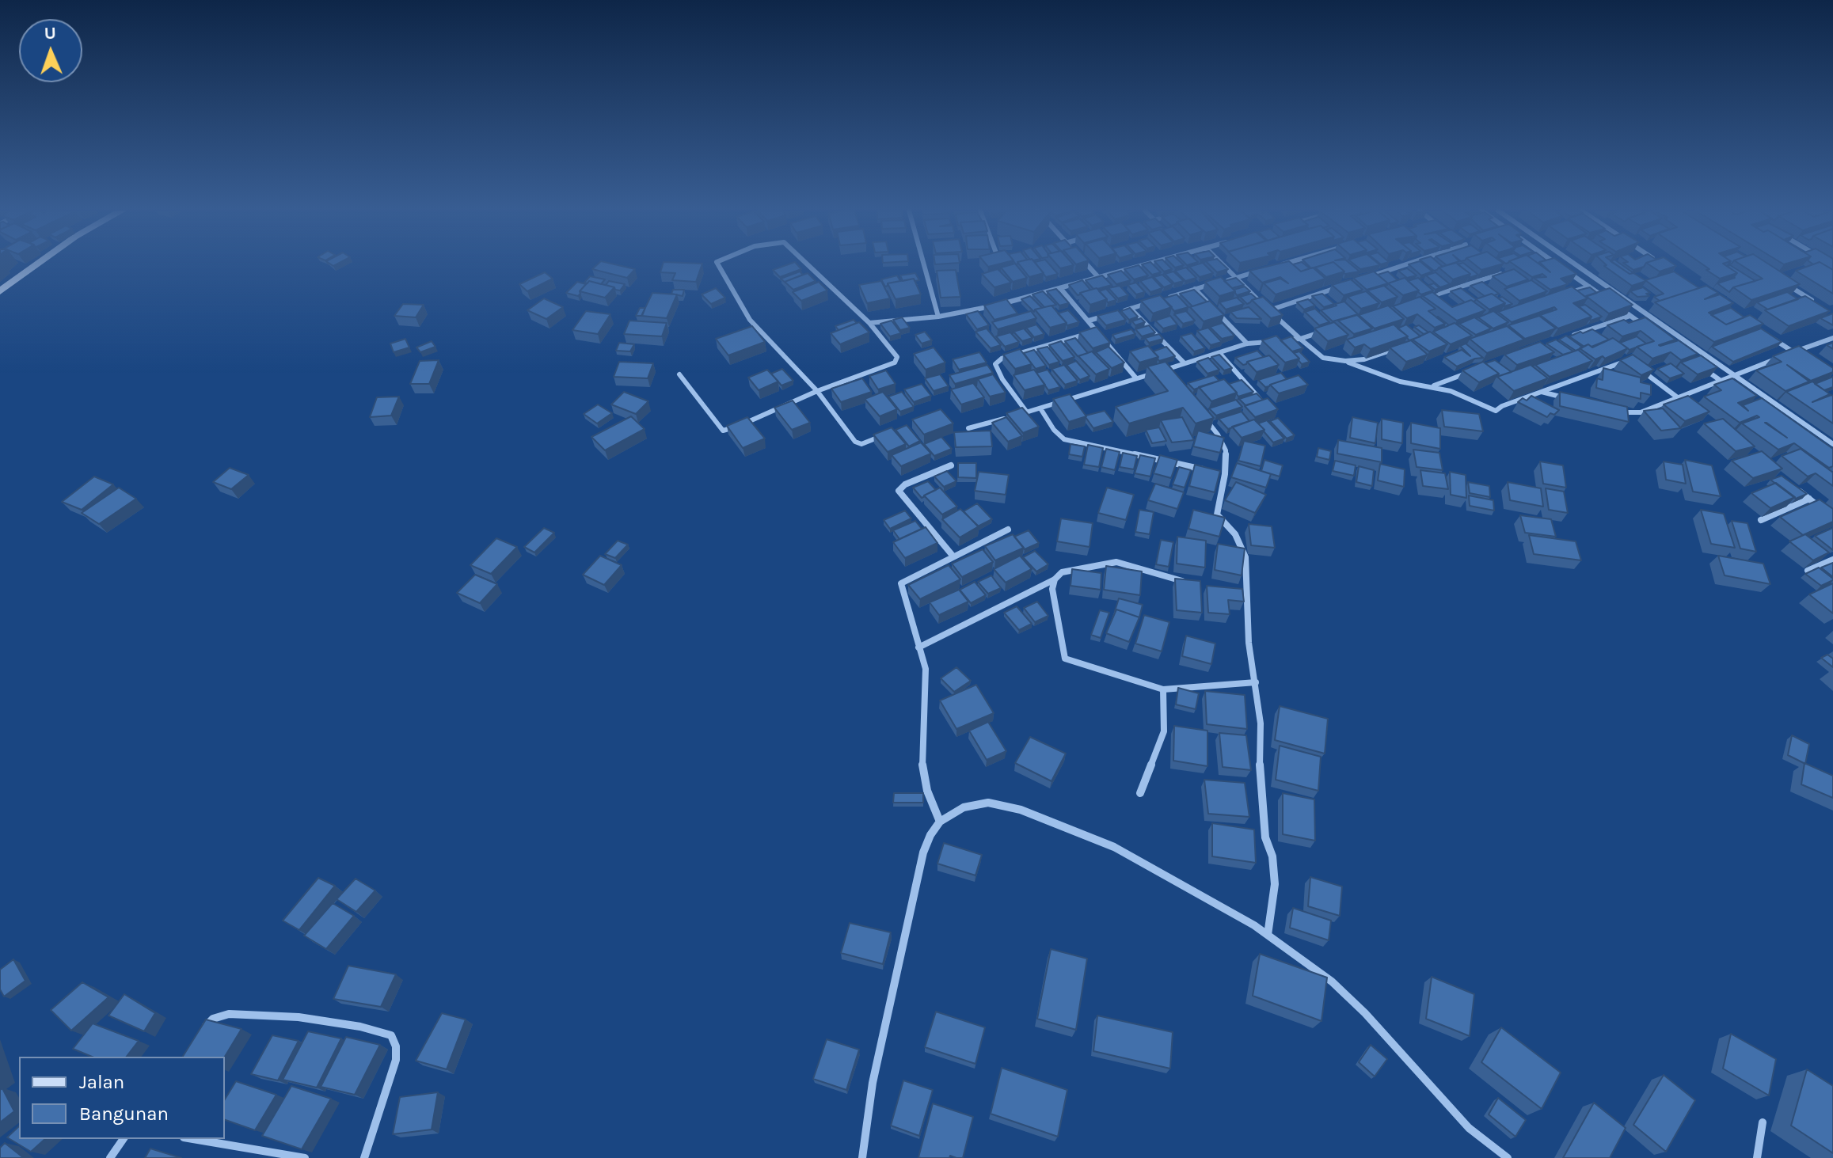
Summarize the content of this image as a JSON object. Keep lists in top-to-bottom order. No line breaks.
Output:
{"legend":["Jalan","Bangunan"],"north":"top"}
